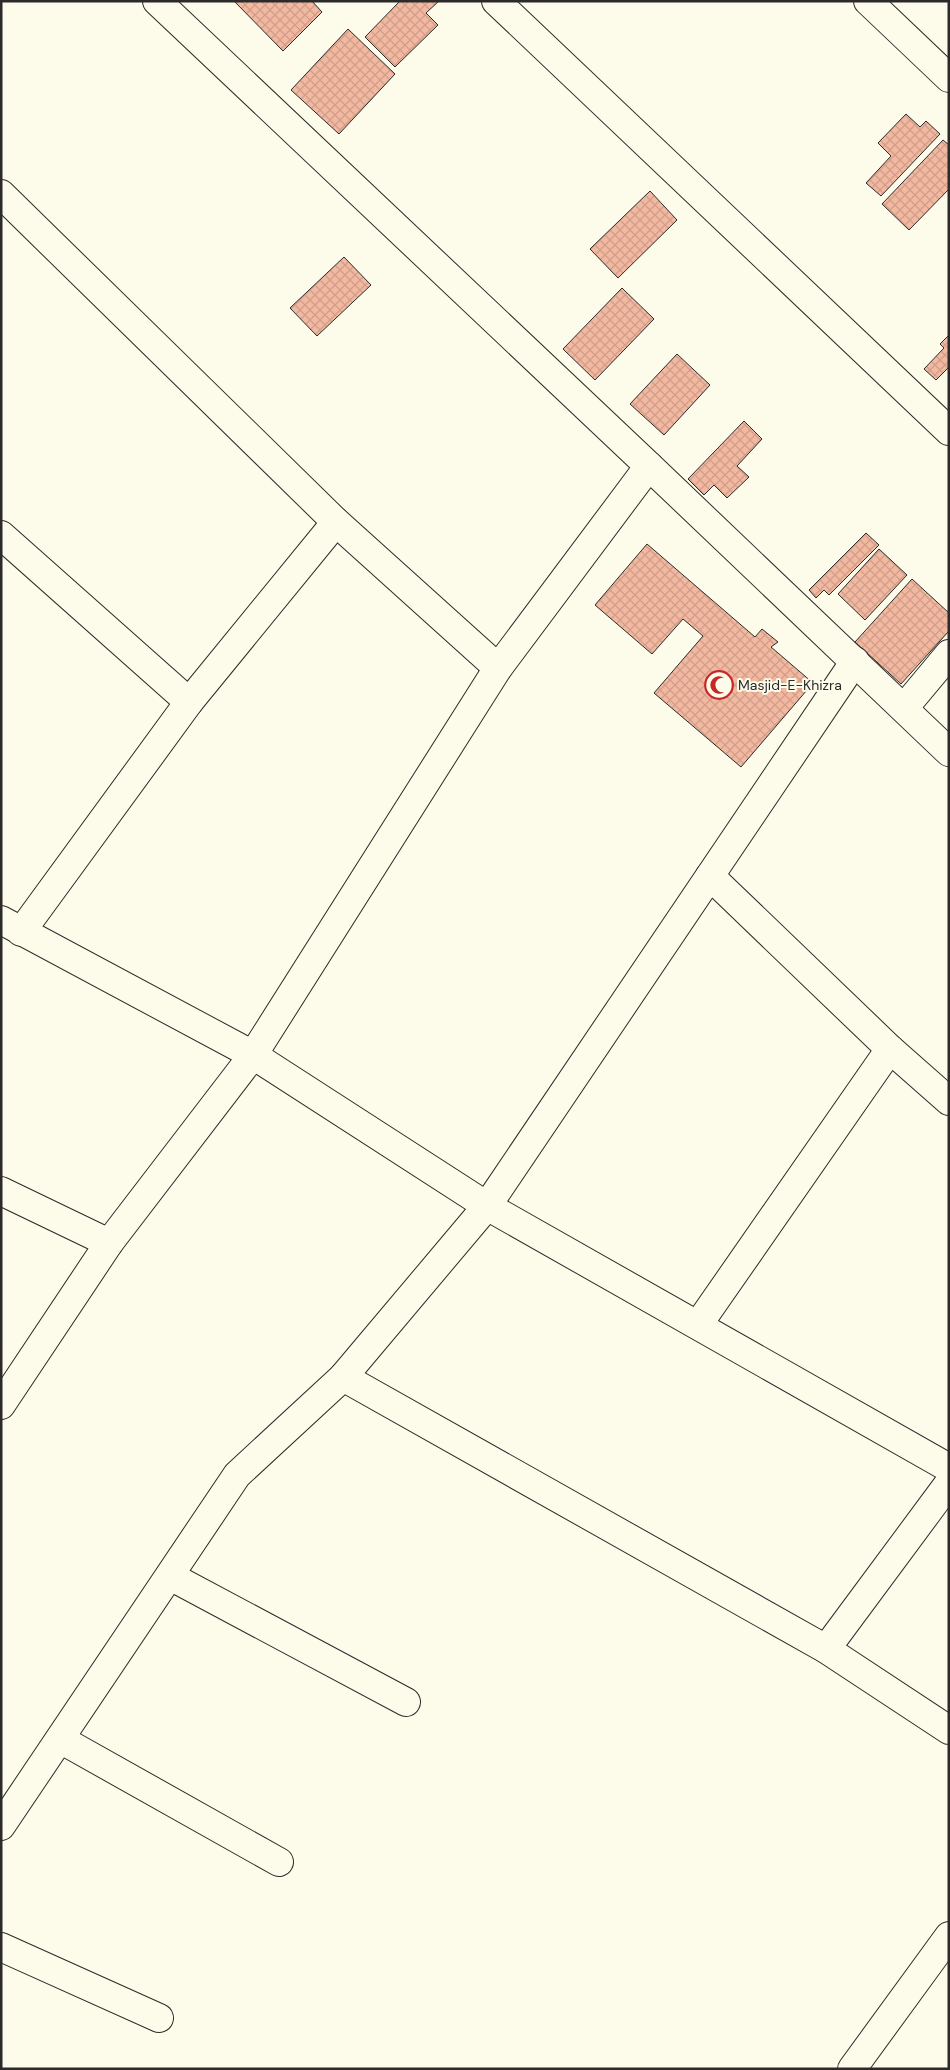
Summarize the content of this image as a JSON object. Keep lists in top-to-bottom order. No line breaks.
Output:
{"places":{"mosque":["Masjid-E-Khizra"]}}
